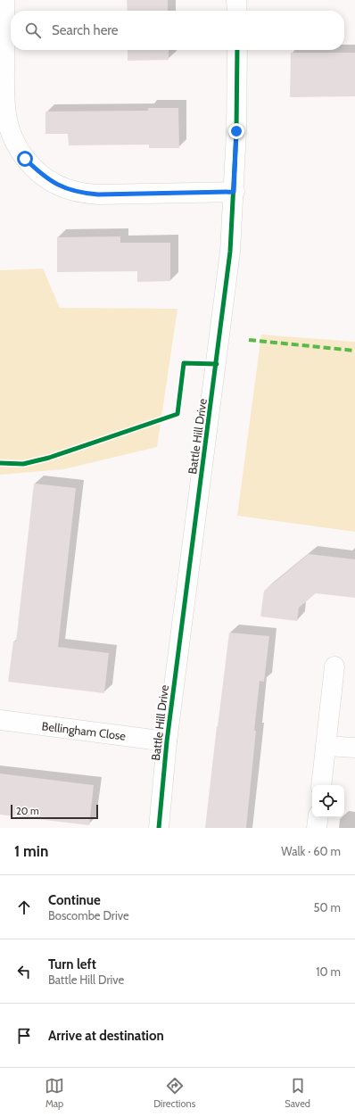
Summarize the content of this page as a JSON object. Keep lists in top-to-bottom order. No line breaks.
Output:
{"streets":{"street":["Battle Hill Drive","Bellingham Close"]},"crossings":[["Battle Hill Drive","Bellingham Close"]],"scale_bar":"20 m","page":{"search":"Search here","scale":"20 m","heading":["1 min","Walk · 60 m"],"list":[["Continue","Boscombe Drive","50 m"],["Turn left","Battle Hill Drive","10 m"],"Arrive at destination"],"nav":["Map","Directions","Saved"]}}
